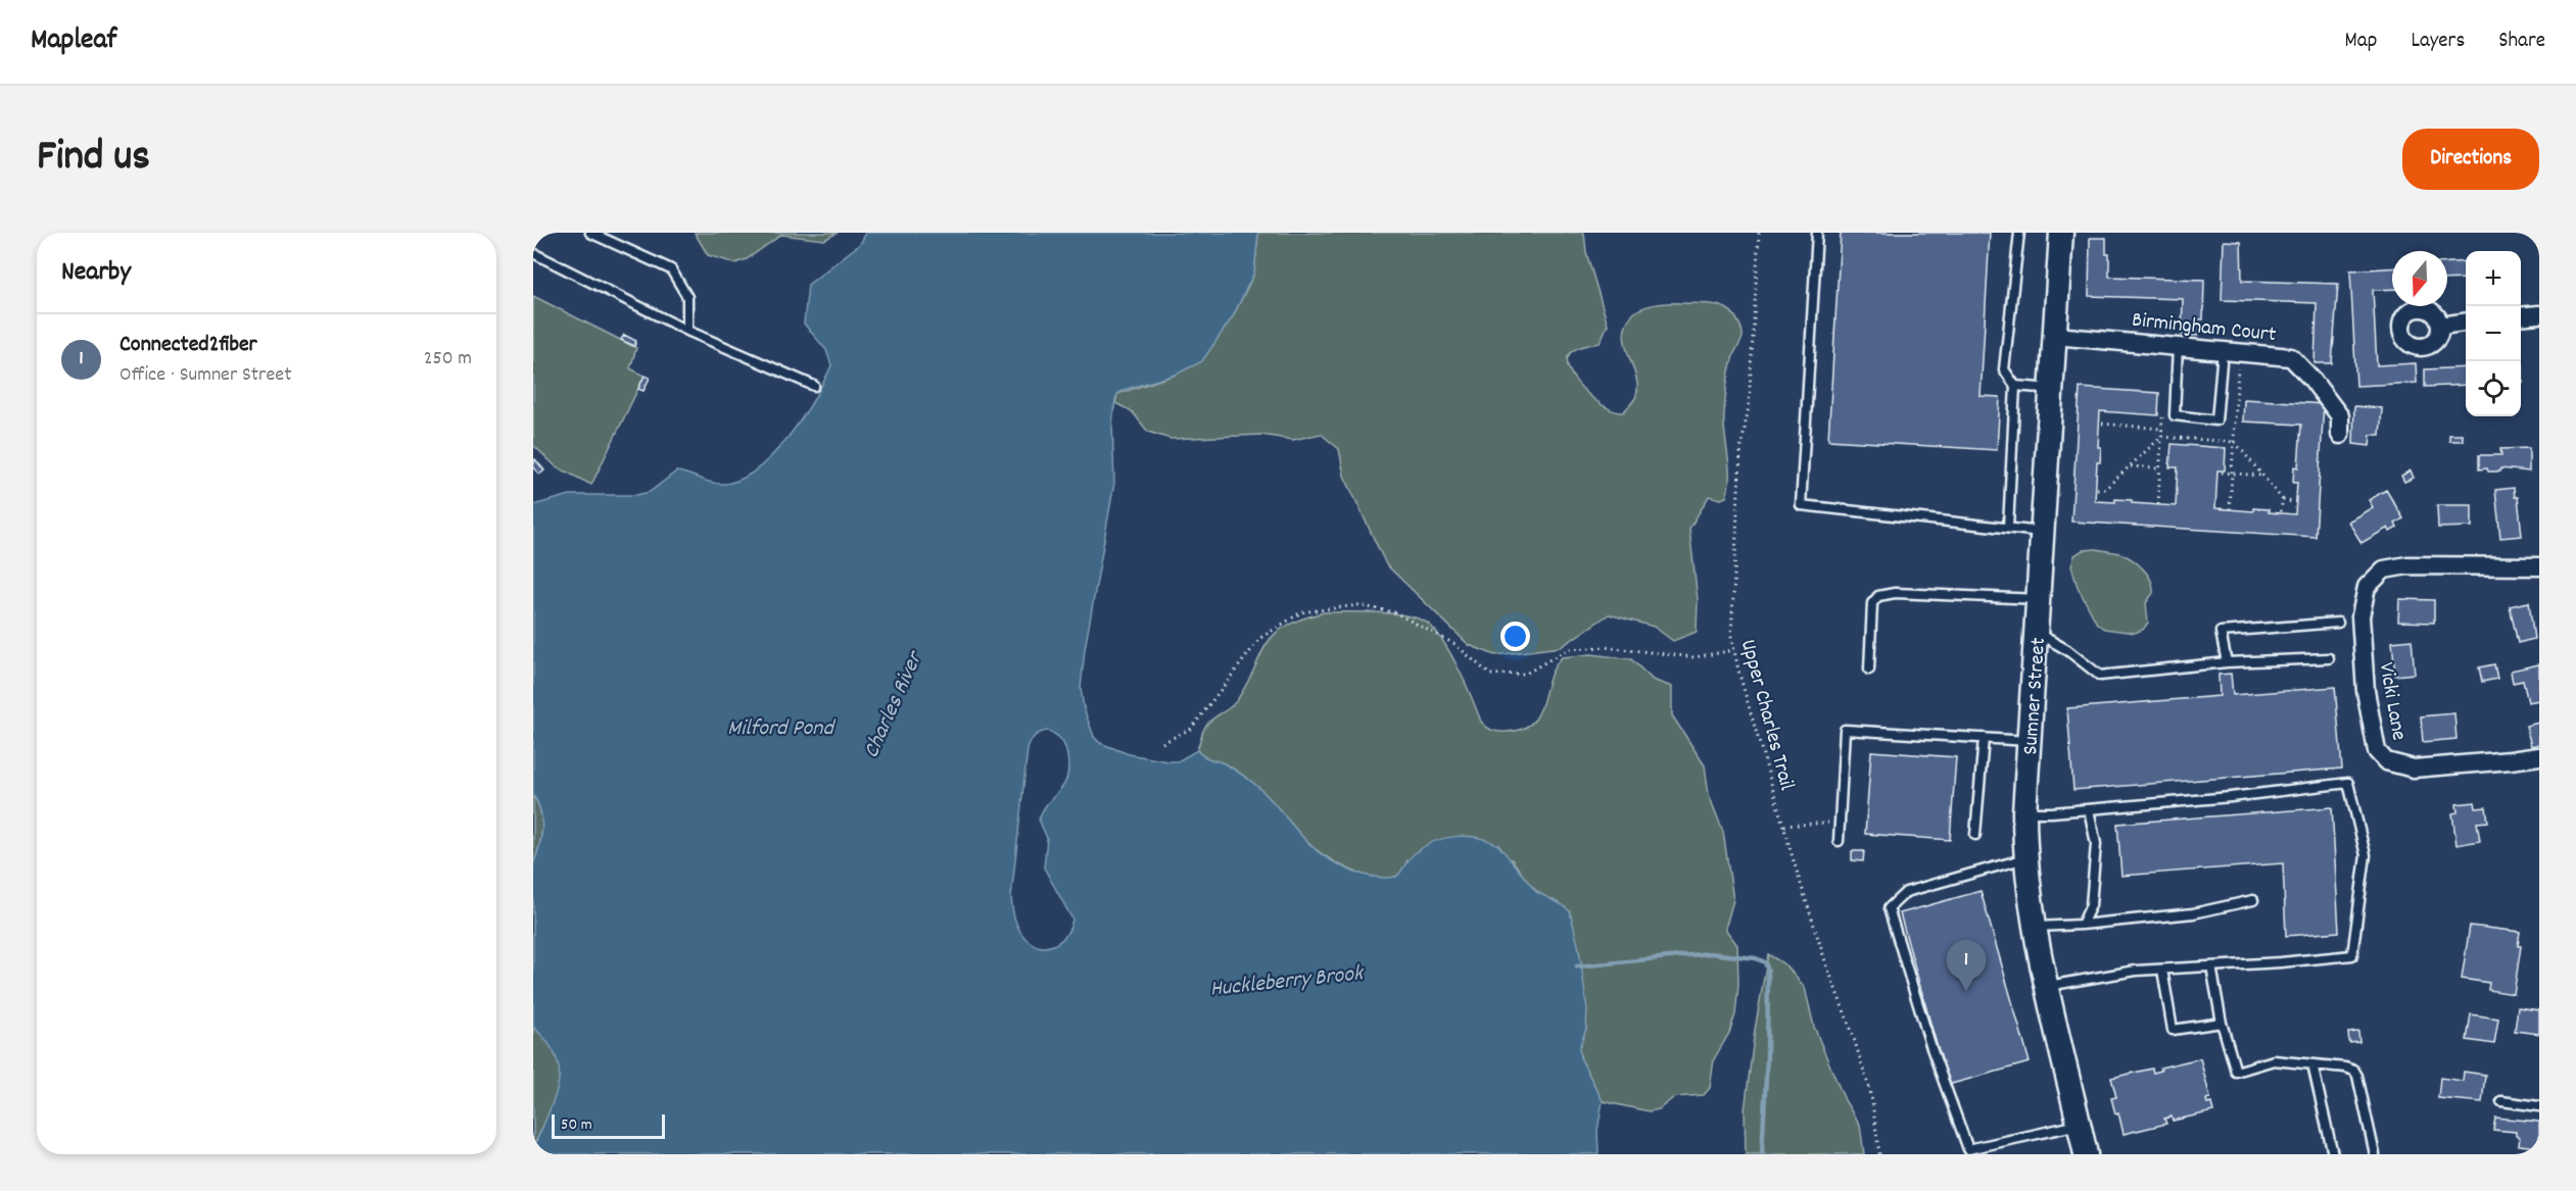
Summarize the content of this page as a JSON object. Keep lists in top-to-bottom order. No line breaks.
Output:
{"streets":{"street":["Birmingham Court","Sumner Street","Vicki Lane"],"path":["Upper Charles Trail"]},"crossings":[["Birmingham Court","Sumner Street"]],"water":["Charles River","Milford Pond","Huckleberry Brook"],"scale_bar":"50 m","north":"bottom","page":{"header":"Mapleaf","nav":["Map","Layers","Share"],"title":"Find us","buttons":"Directions","heading":"Nearby","map_buttons":["+","−"],"list":[{"mark":"1","name":"Connected2fiber","note":"Office · Sumner Street","value":"250 m"}],"pins":"1","scale":"50 m"}}
